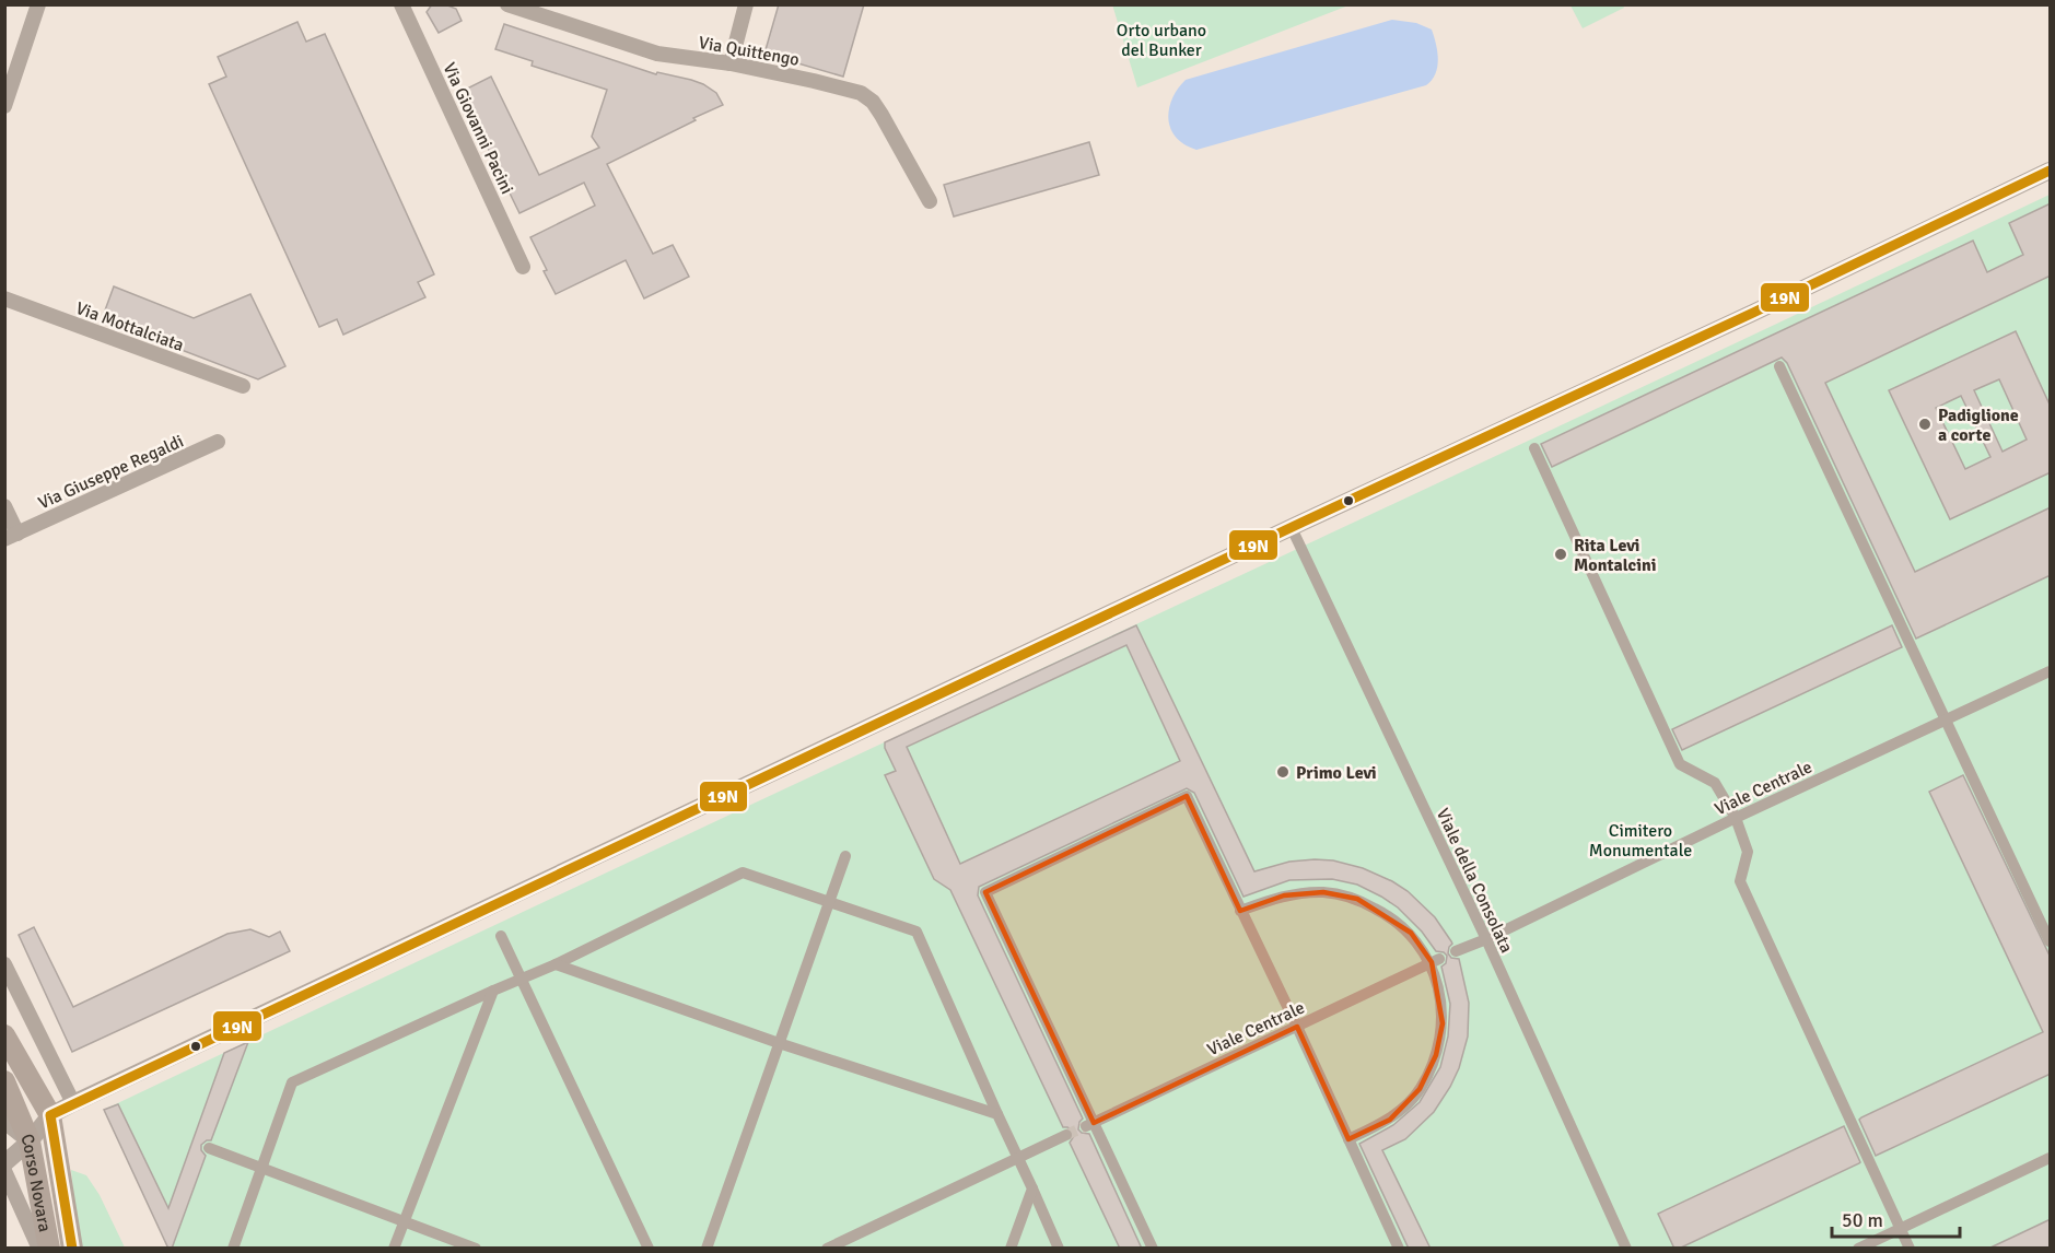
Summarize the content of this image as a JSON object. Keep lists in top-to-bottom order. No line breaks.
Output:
{"streets":{"main road":["Corso Novara"],"street":["Via Quittengo","Via Giovanni Pacini","Via Mottalciata","Via Giuseppe Regaldi","Viale Centrale","Viale della Consolata"]},"crossings":[["Viale Centrale","Viale della Consolata"]],"parks":["Orto urbano del Bunker","Cimitero Monumentale"],"places":["Padiglione a corte","Rita Levi Montalcini","Primo Levi"],"lines":["transit line 19N"],"scale_bar":"50 m"}
